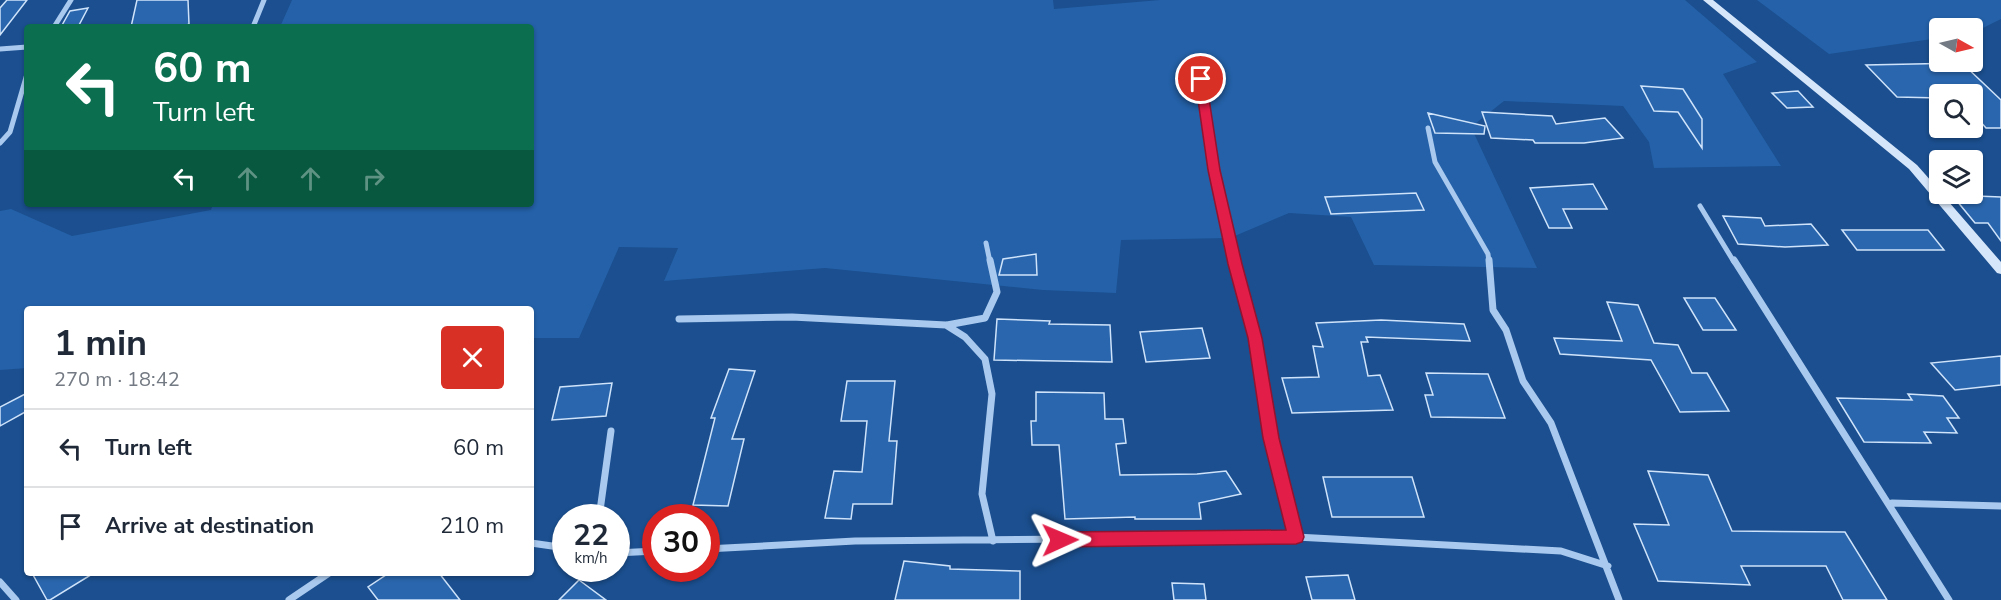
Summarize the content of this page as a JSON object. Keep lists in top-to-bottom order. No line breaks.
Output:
{"north":"right","page":{"turn":["60 m","Turn left"],"heading":["1 min","270 m · 18:42"],"list":[{"name":"Turn left","value":"60 m"},{"name":"Arrive at destination","value":"210 m"}],"speed":"22 km/h","limit":"30"}}
